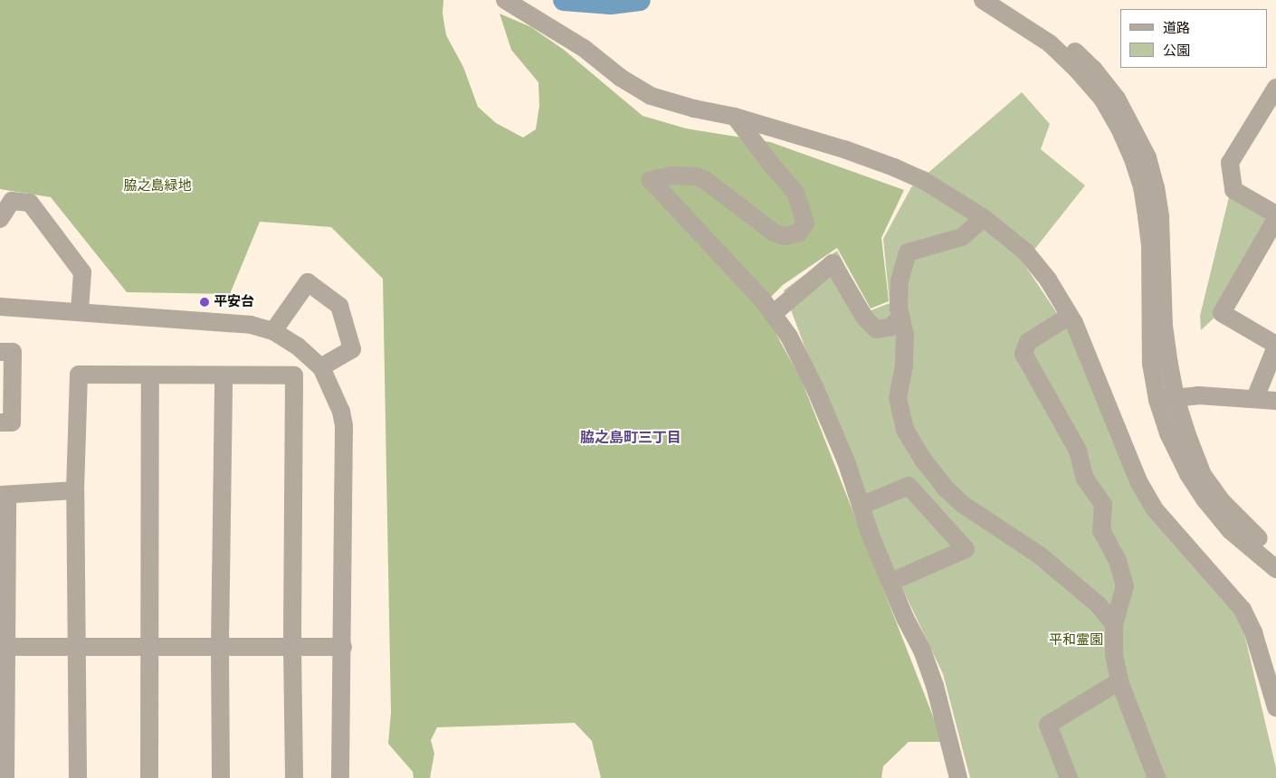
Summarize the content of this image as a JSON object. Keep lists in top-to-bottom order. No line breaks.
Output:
{"districts":["脇之島町三丁目"],"parks":["脇之島緑地","平和霊園"],"places":["平安台"],"legend":["道路","公園"]}
